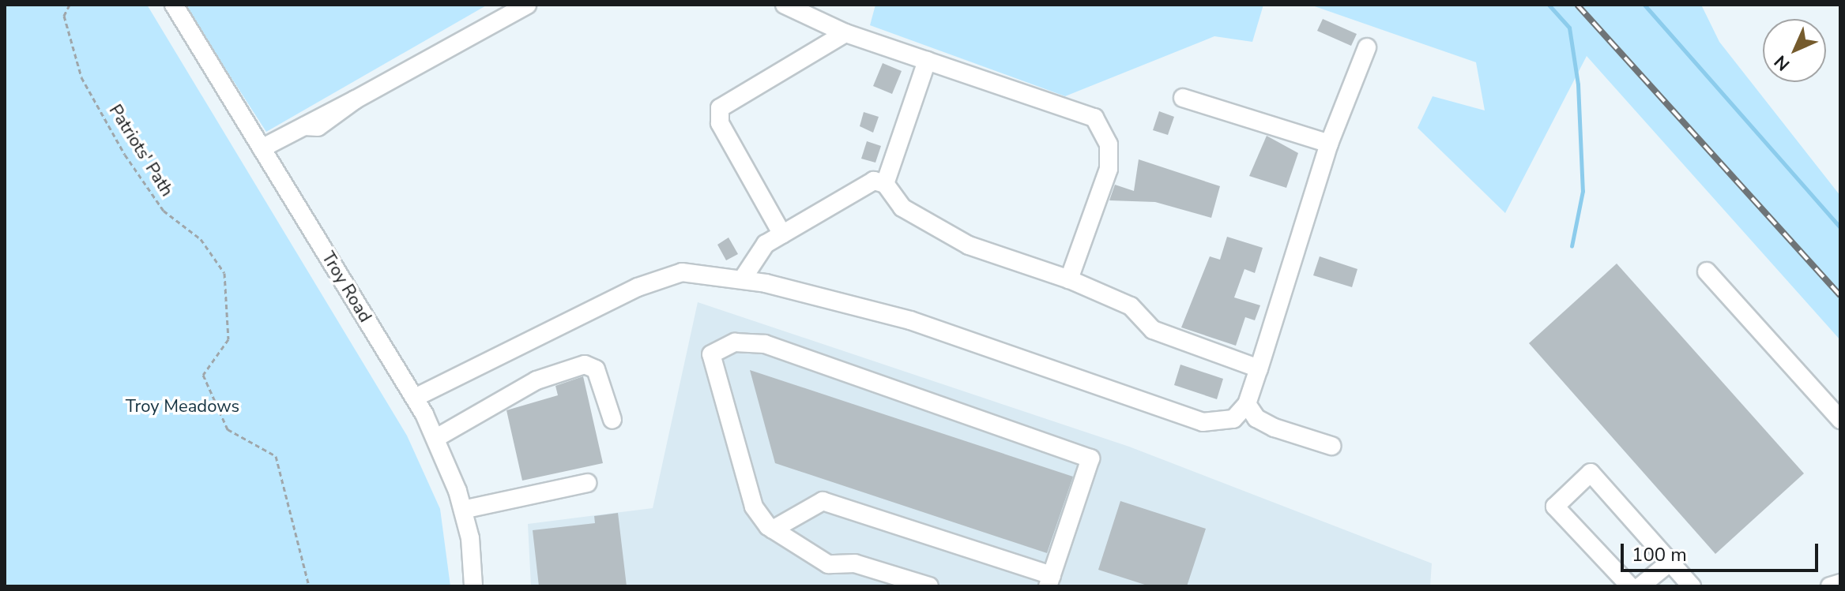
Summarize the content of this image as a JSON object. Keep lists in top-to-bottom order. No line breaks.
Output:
{"streets":{"street":["Troy Road"],"path":["Patriots' Path"]},"parks":["Troy Meadows"],"scale_bar":"100 m","north":"bottom left"}
